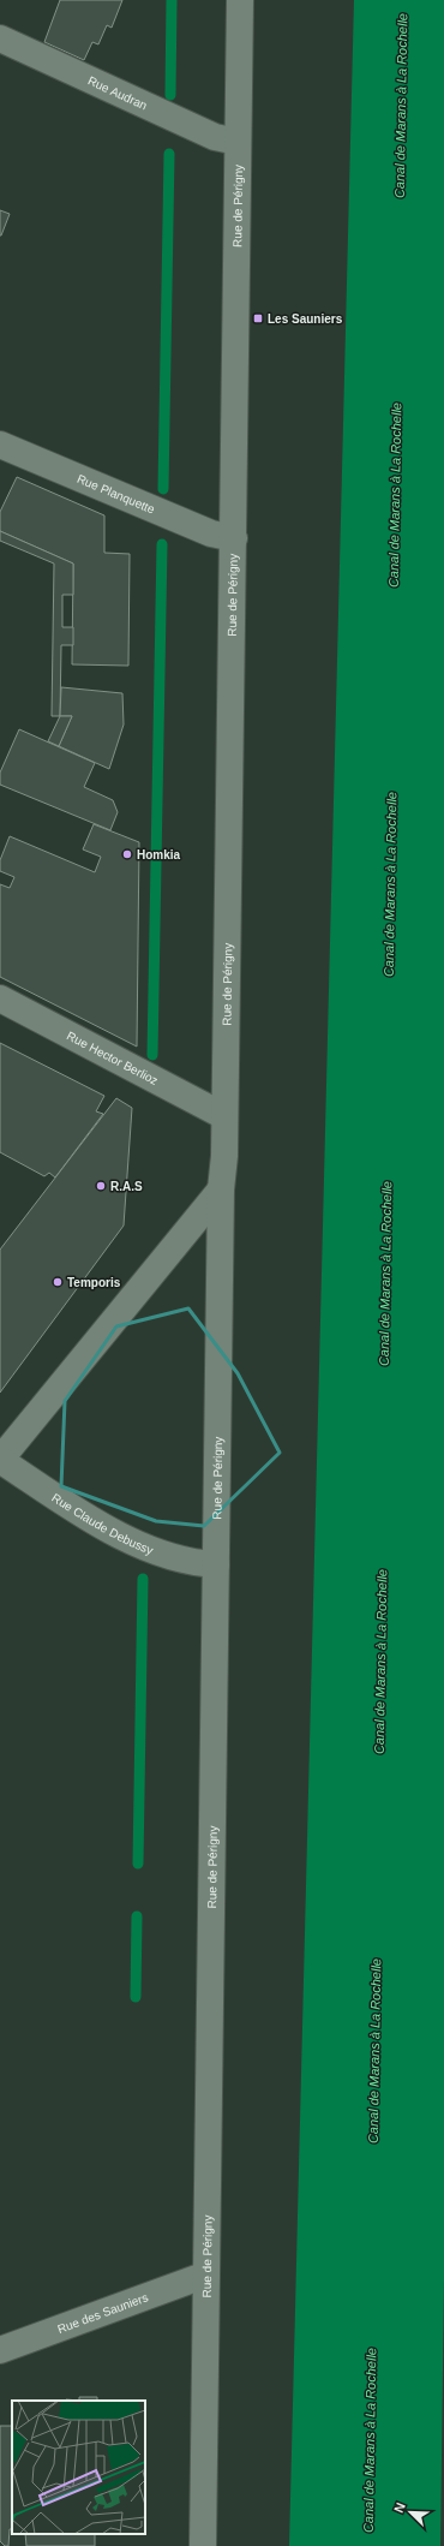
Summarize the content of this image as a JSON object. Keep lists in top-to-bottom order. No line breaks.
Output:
{"streets":{"street":["Rue Audran","Rue de Périgny","Rue Planquette","Rue Hector Berlioz","Rue Claude Debussy","Rue des Sauniers"]},"crossings":[["Rue Audran","Rue de Périgny"],["Rue de Périgny","Rue Planquette"],["Rue de Périgny","Rue Hector Berlioz"],["Rue de Périgny","Rue Claude Debussy"],["Rue de Périgny","Rue des Sauniers"]],"water":["Canal de Marans à La Rochelle"],"places":{"transit":["Les Sauniers"],"other":["Homkia","R.A.S","Temporis"]},"north":"top left"}
